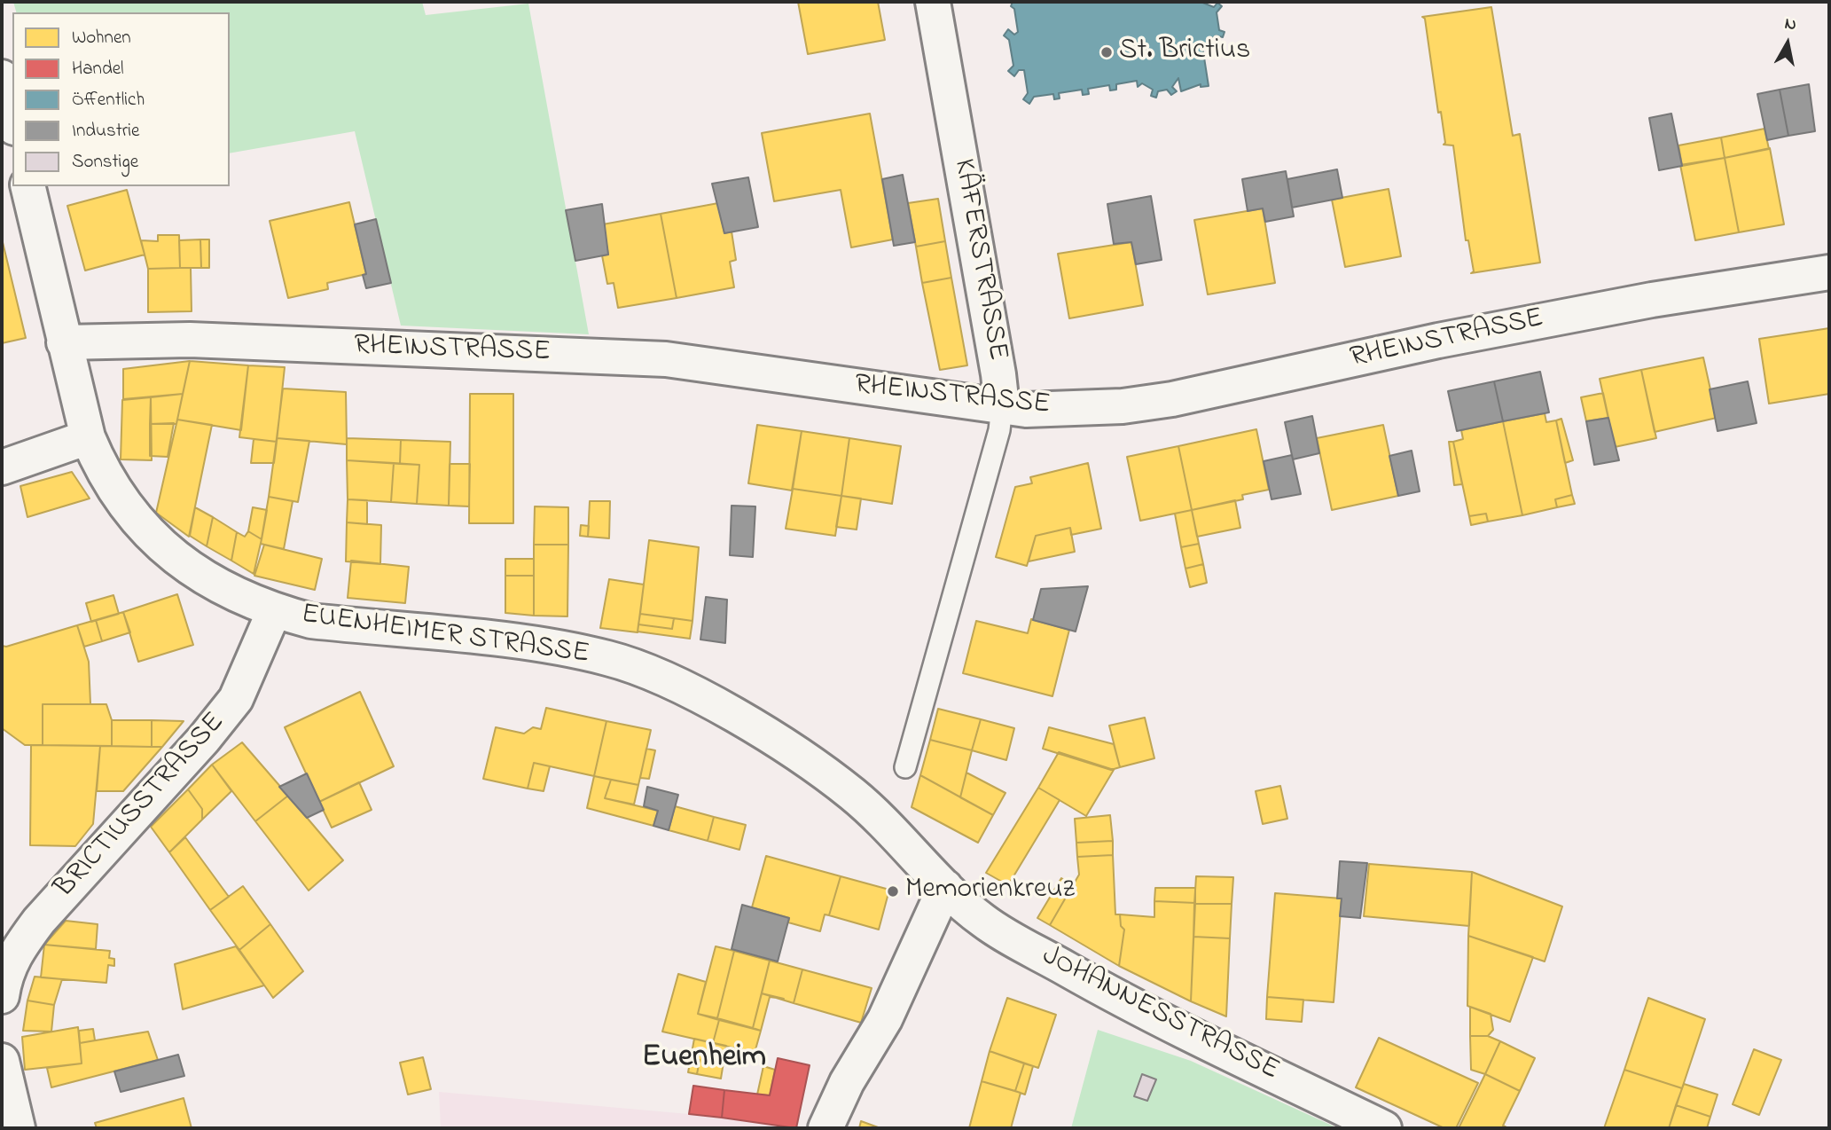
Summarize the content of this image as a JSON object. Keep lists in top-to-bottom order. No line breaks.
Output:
{"streets":{"street":["KÄFERSTRASSE","RHEINSTRASSE","EUENHEIMER STRASSE","BRICTIUSSTRASSE","JOHANNESSTRASSE"]},"crossings":[["KÄFERSTRASSE","RHEINSTRASSE"],["RHEINSTRASSE","EUENHEIMER STRASSE"],["EUENHEIMER STRASSE","BRICTIUSSTRASSE"],["EUENHEIMER STRASSE","JOHANNESSTRASSE"]],"districts":["Euenheim"],"places":["St. Brictius","Memorienkreuz"],"legend":["Wohnen","Handel","Öffentlich","Industrie","Sonstige"],"north":"top"}
